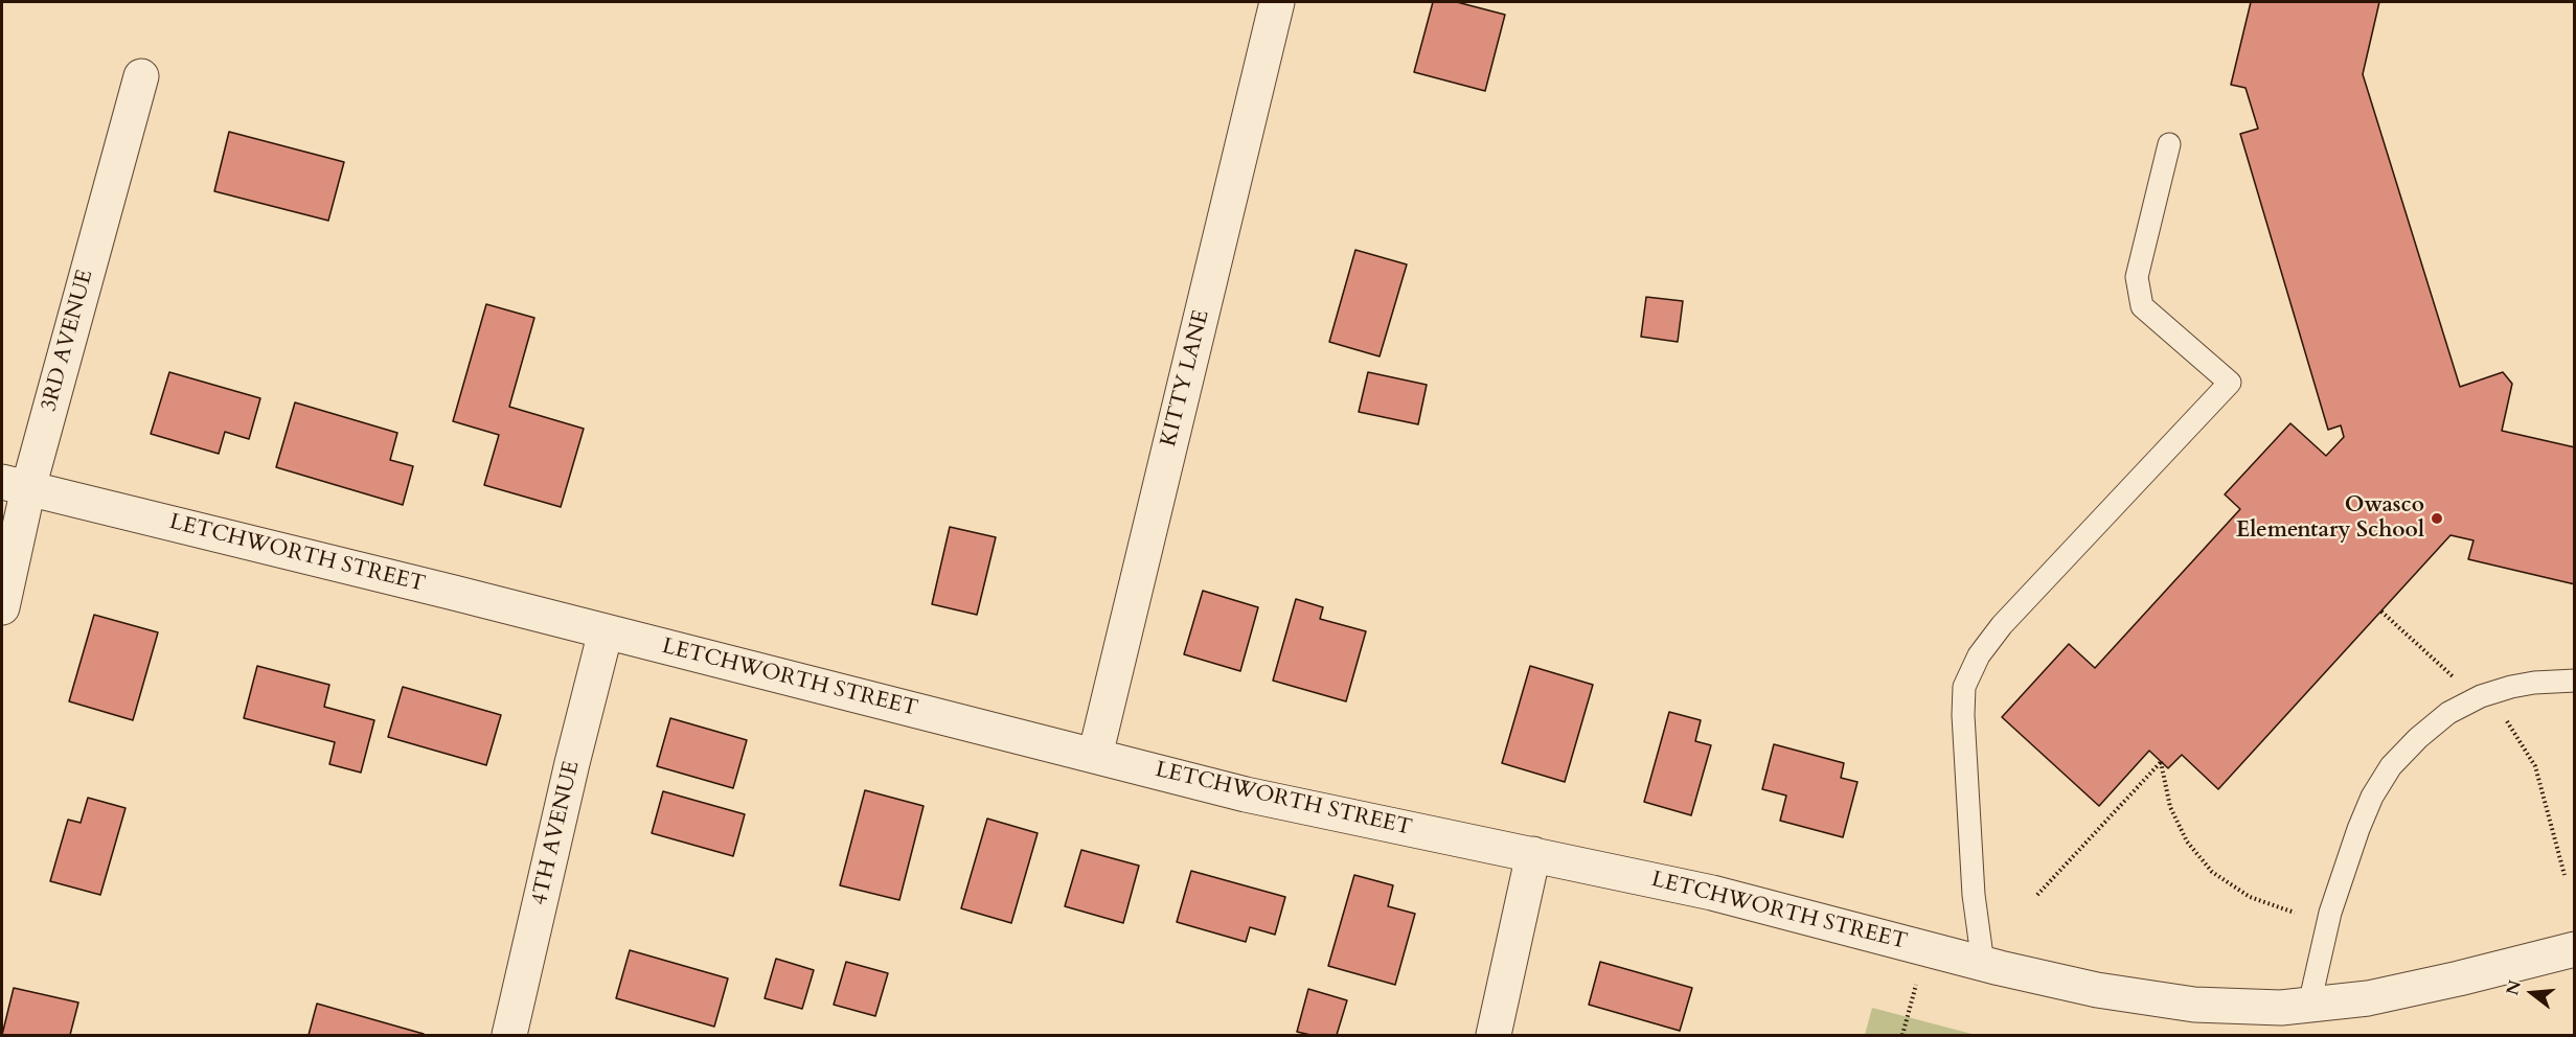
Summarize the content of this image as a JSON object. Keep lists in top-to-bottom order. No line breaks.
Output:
{"streets":{"street":["3RD AVENUE","KITTY LANE","LETCHWORTH STREET","4TH AVENUE"]},"crossings":[["3RD AVENUE","LETCHWORTH STREET"],["KITTY LANE","LETCHWORTH STREET"],["LETCHWORTH STREET","4TH AVENUE"]],"places":["Owasco Elementary School"],"north":"left"}
